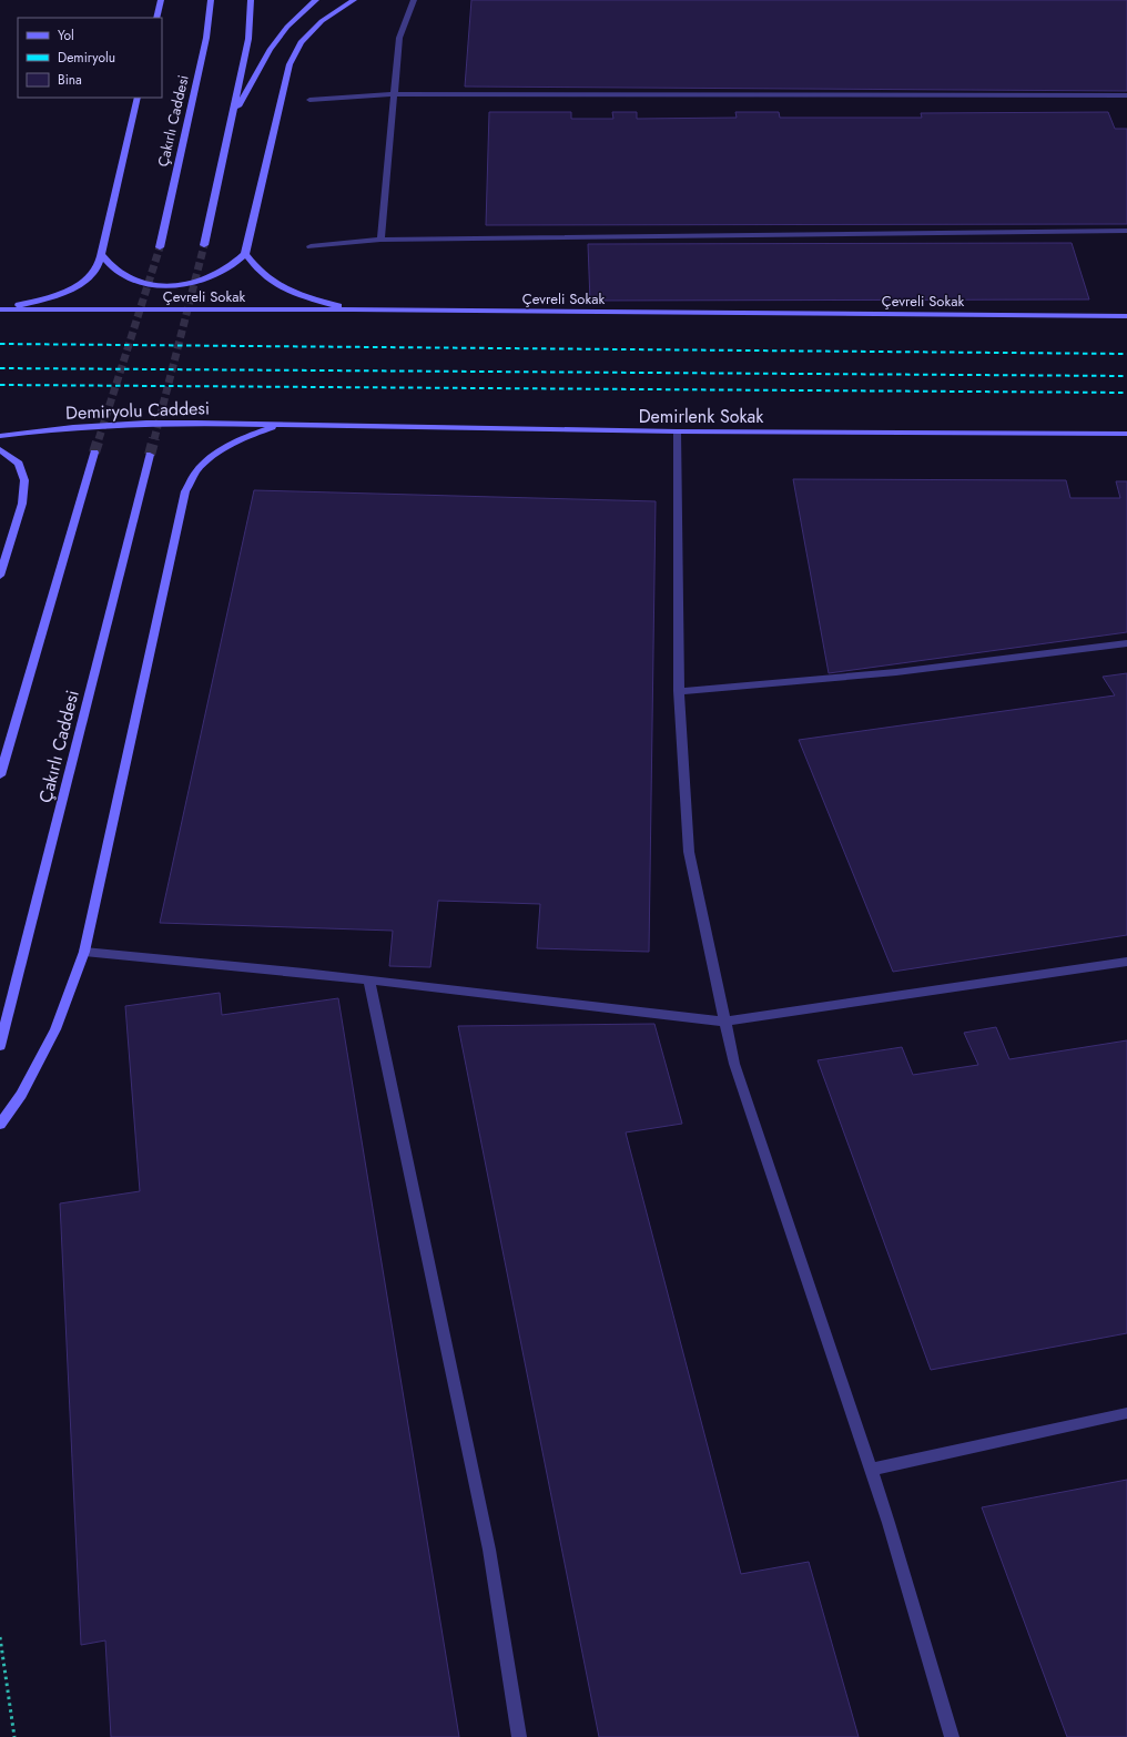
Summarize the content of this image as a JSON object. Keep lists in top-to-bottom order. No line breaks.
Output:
{"streets":{"main road":["Çakırlı Caddesi","Çevreli Sokak","Demiryolu Caddesi","Demirlenk Sokak"]},"crossings":[["Demiryolu Caddesi","Demirlenk Sokak"]],"legend":["Yol","Demiryolu","Bina"]}
